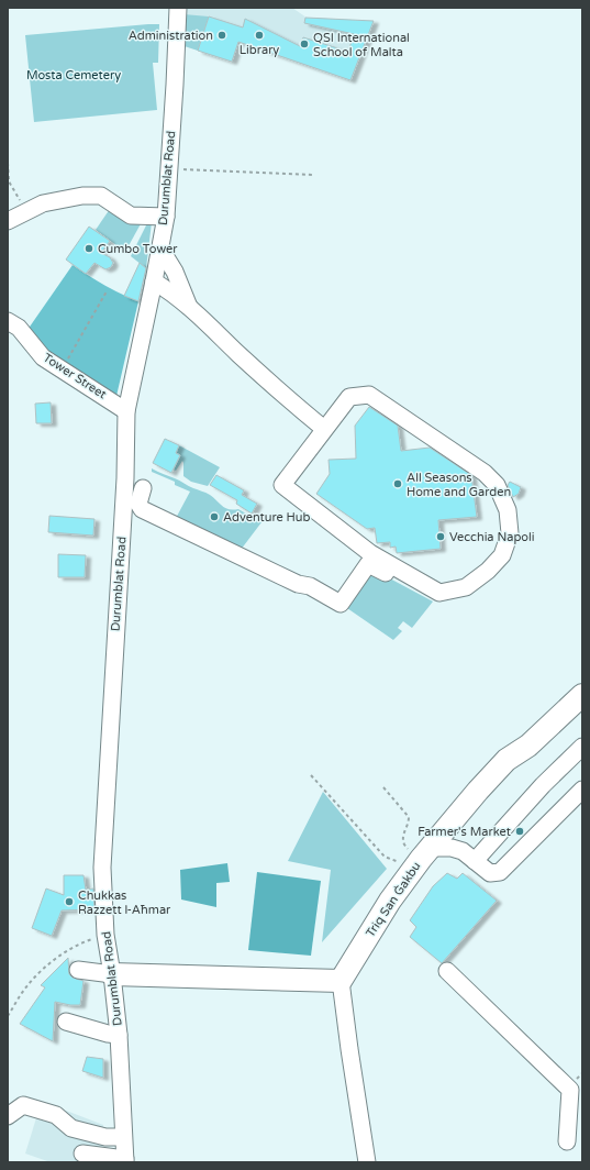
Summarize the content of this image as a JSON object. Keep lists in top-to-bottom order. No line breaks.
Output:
{"streets":{"main road":["Triq San Ġakbu"],"street":["Durumblat Road","Tower Street"]},"crossings":[["Durumblat Road","Tower Street"]],"parks":["Mosta Cemetery"],"places":["Administration","Library","QSI International School of Malta","Cumbo Tower","All Seasons Home and Garden","Adventure Hub","Vecchia Napoli","Farmer's Market","Chukkas Razzett l-Aħmar"]}
